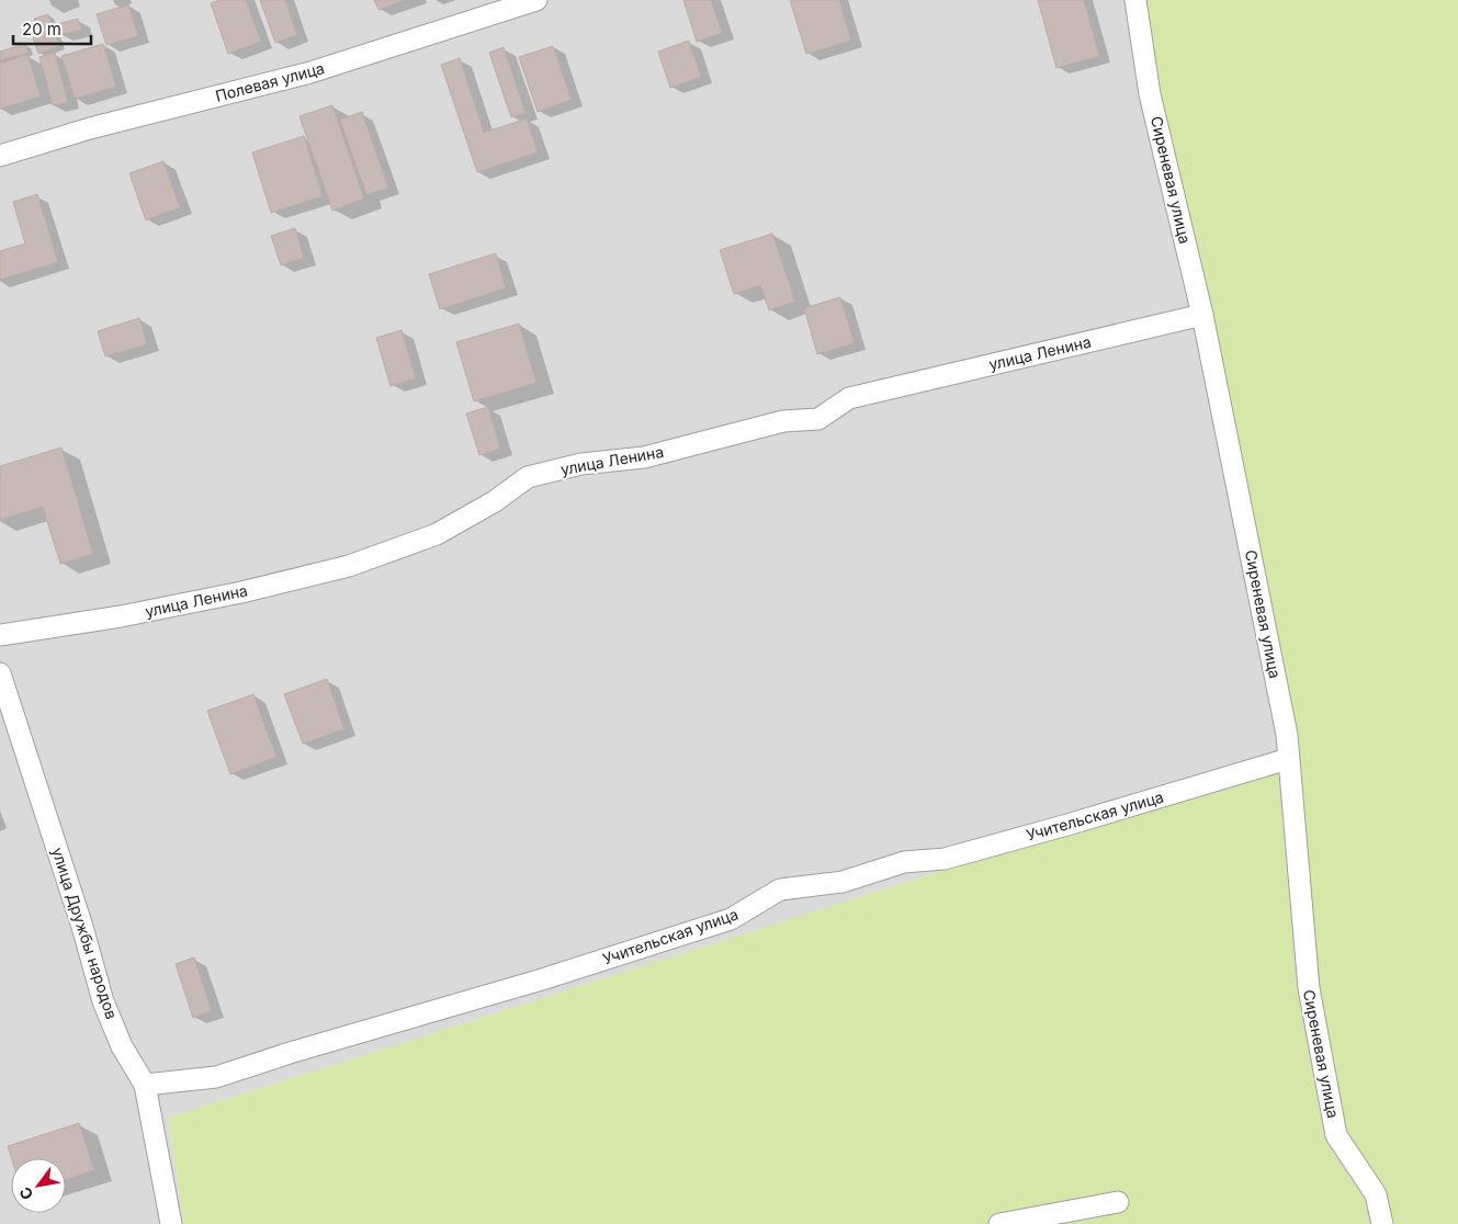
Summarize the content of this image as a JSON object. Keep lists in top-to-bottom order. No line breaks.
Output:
{"streets":{"street":["Полевая улица","Сиреневая улица","улица Ленина","Учительская улица","улица Дружбы народов"]},"crossings":[["Сиреневая улица","улица Ленина"],["Сиреневая улица","Учительская улица"],["Учительская улица","улица Дружбы народов"]],"scale_bar":"20 m","north":"bottom left"}
